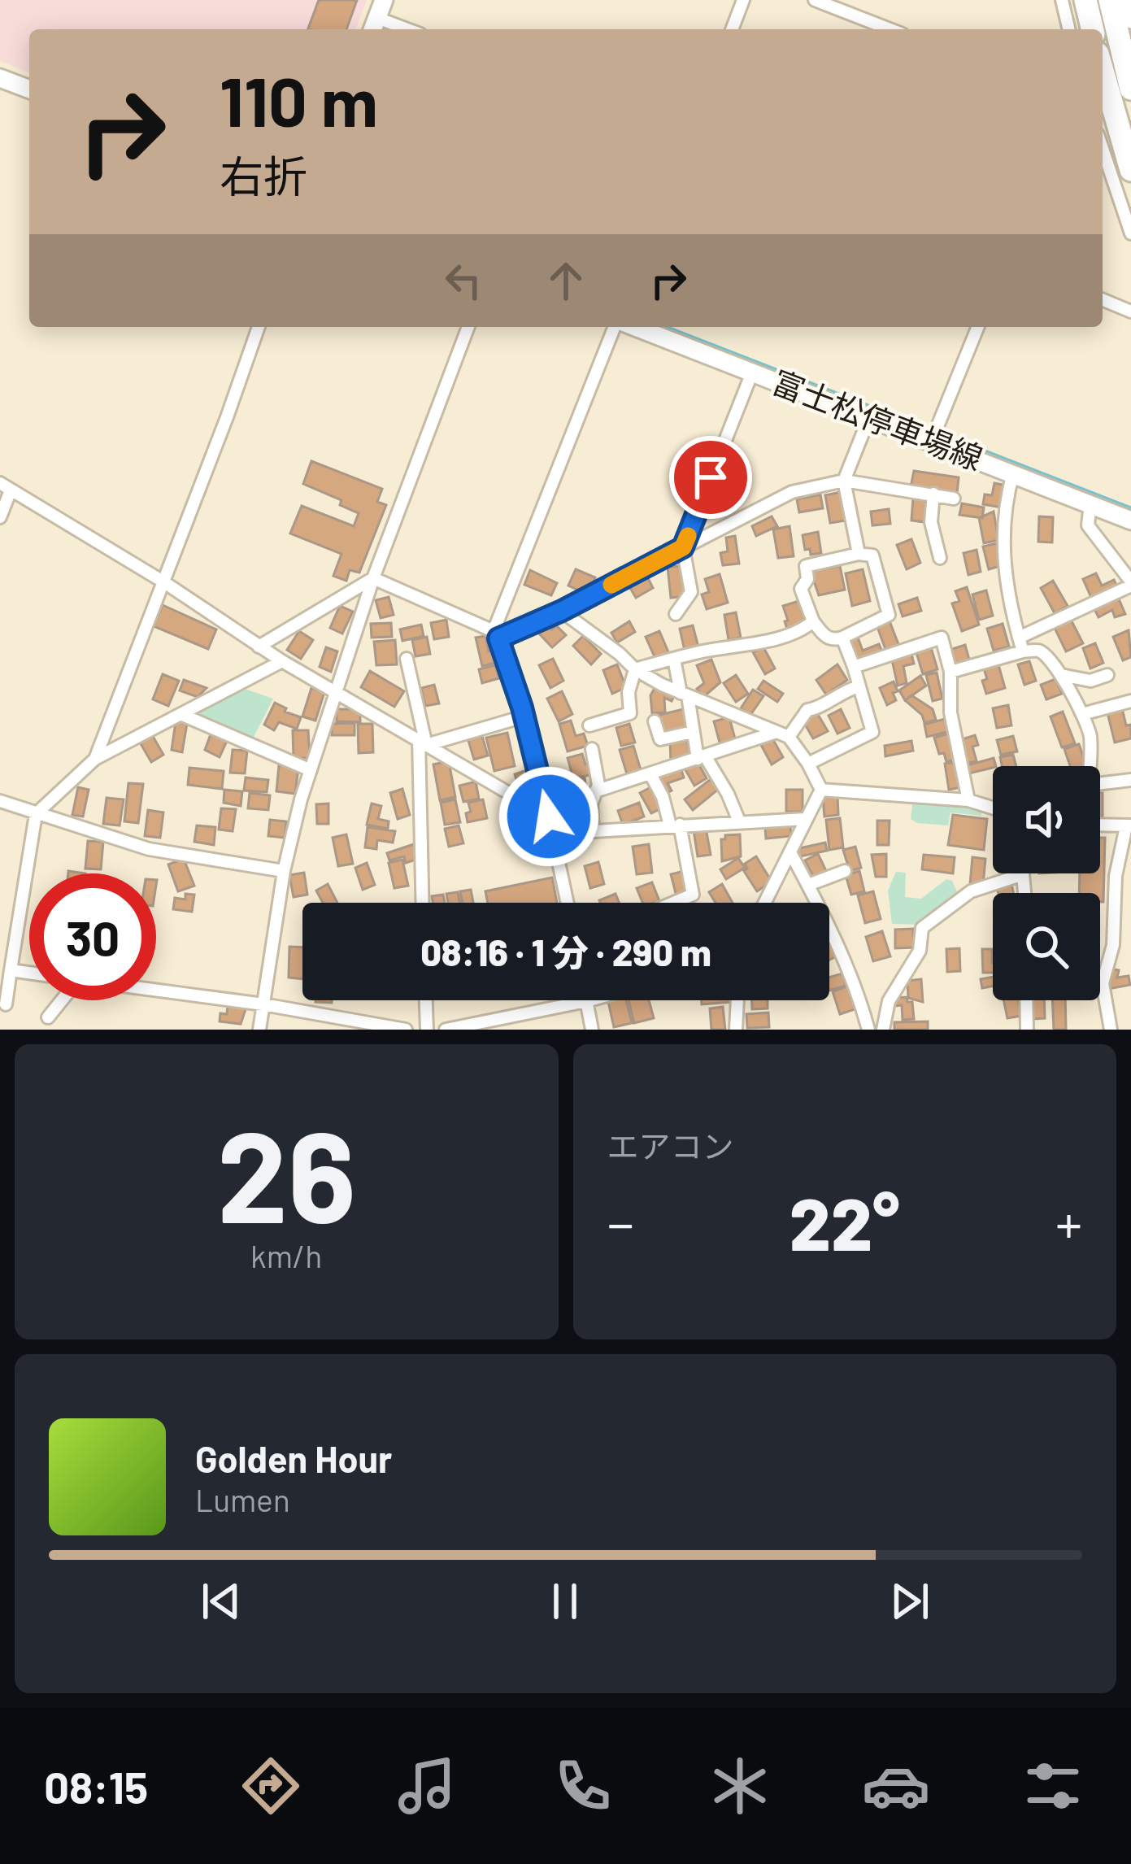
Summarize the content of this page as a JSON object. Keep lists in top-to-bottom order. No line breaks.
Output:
{"streets":{"main road":["富士松停車場線"]},"page":{"turn":["110 m","右折"],"limit":"30","trip":"08:16 · 1 分 · 290 m","tile":[["26","km/h"],"エアコン"],"heat":["−","22°","+"],"song":["Golden Hour","Lumen"],"tabs":"08:15"}}
